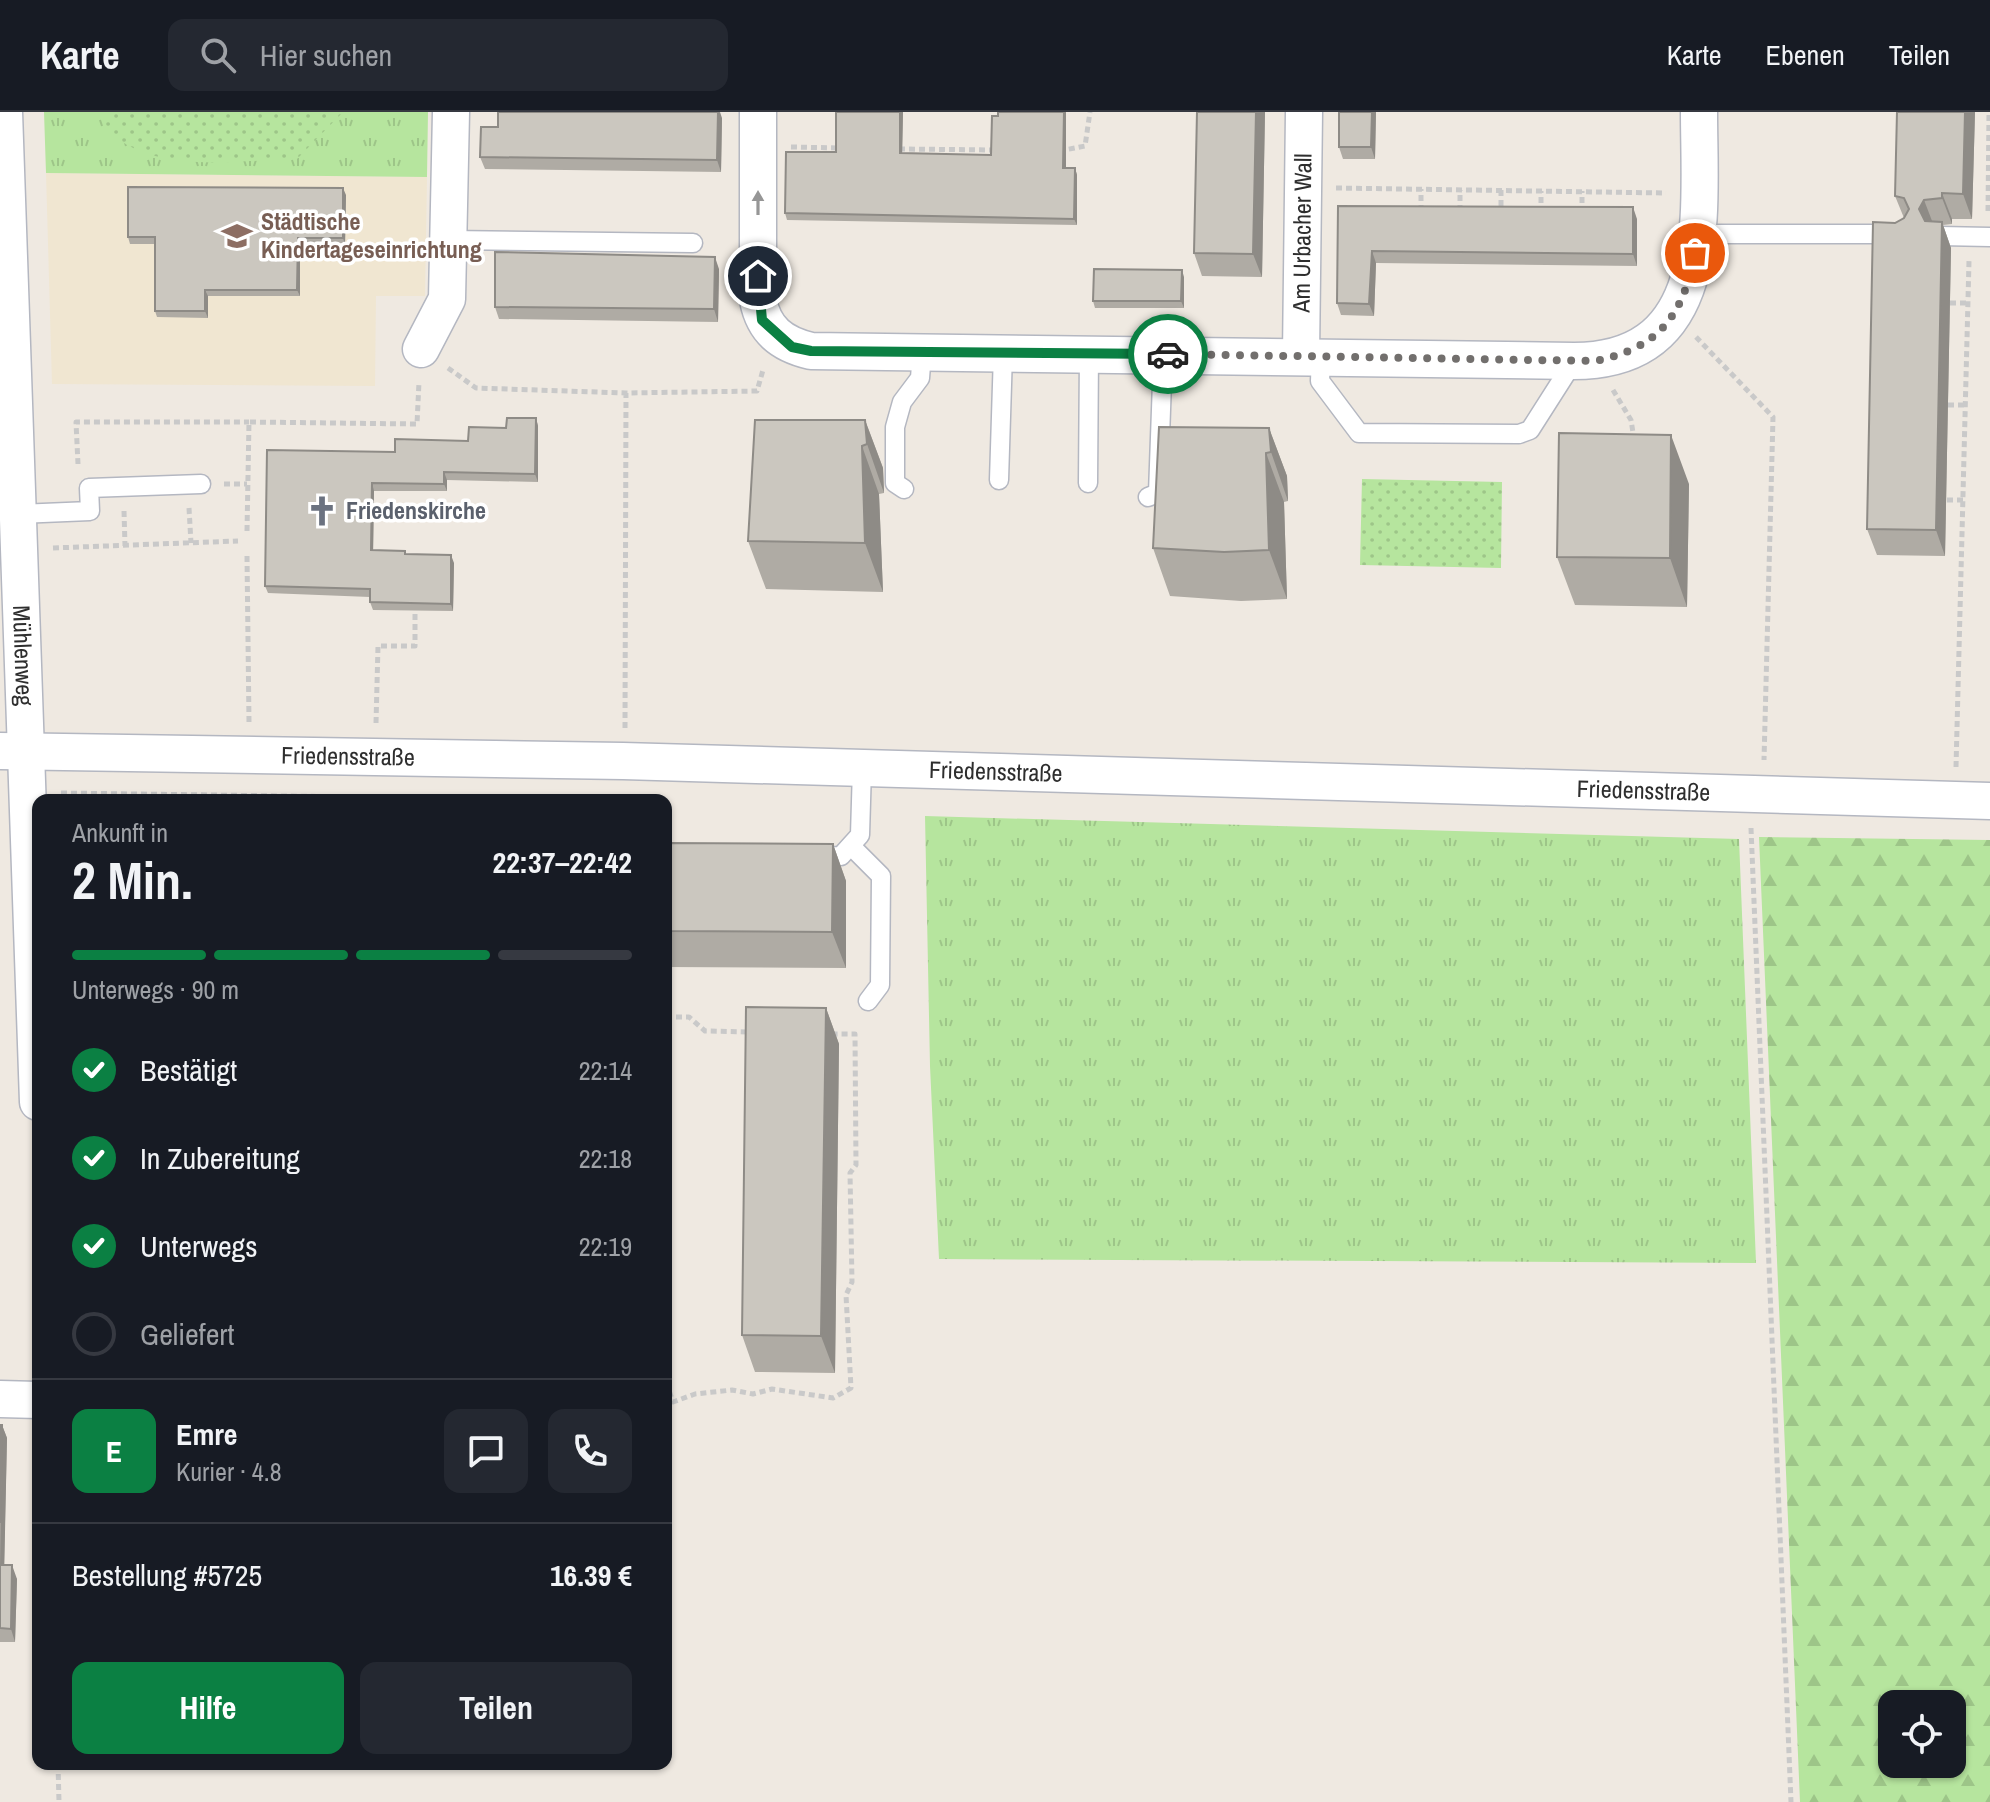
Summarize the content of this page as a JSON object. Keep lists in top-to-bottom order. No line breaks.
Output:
{"streets":{"street":["Am Urbacher Wall","Mühlenweg","Friedensstraße"]},"crossings":[["Mühlenweg","Friedensstraße"]],"places":{"school or university":["Städtische Kindertageseinrichtung"],"church":["Friedenskirche"]},"page":{"header":"Karte","search":"Hier suchen","nav":["Karte","Ebenen","Teilen"],"heading":["2 Min.","Ankunft in","22:37–22:42"],"panel":["Emre","Kurier · 4.8","Bestellung #5725","16.39 €"],"bar":"Unterwegs · 90 m","list":[["Bestätigt","22:14"],["In Zubereitung","22:18"],["Unterwegs","22:19"],"Geliefert"],"round":"E","buttons":["Hilfe","Teilen"]}}
